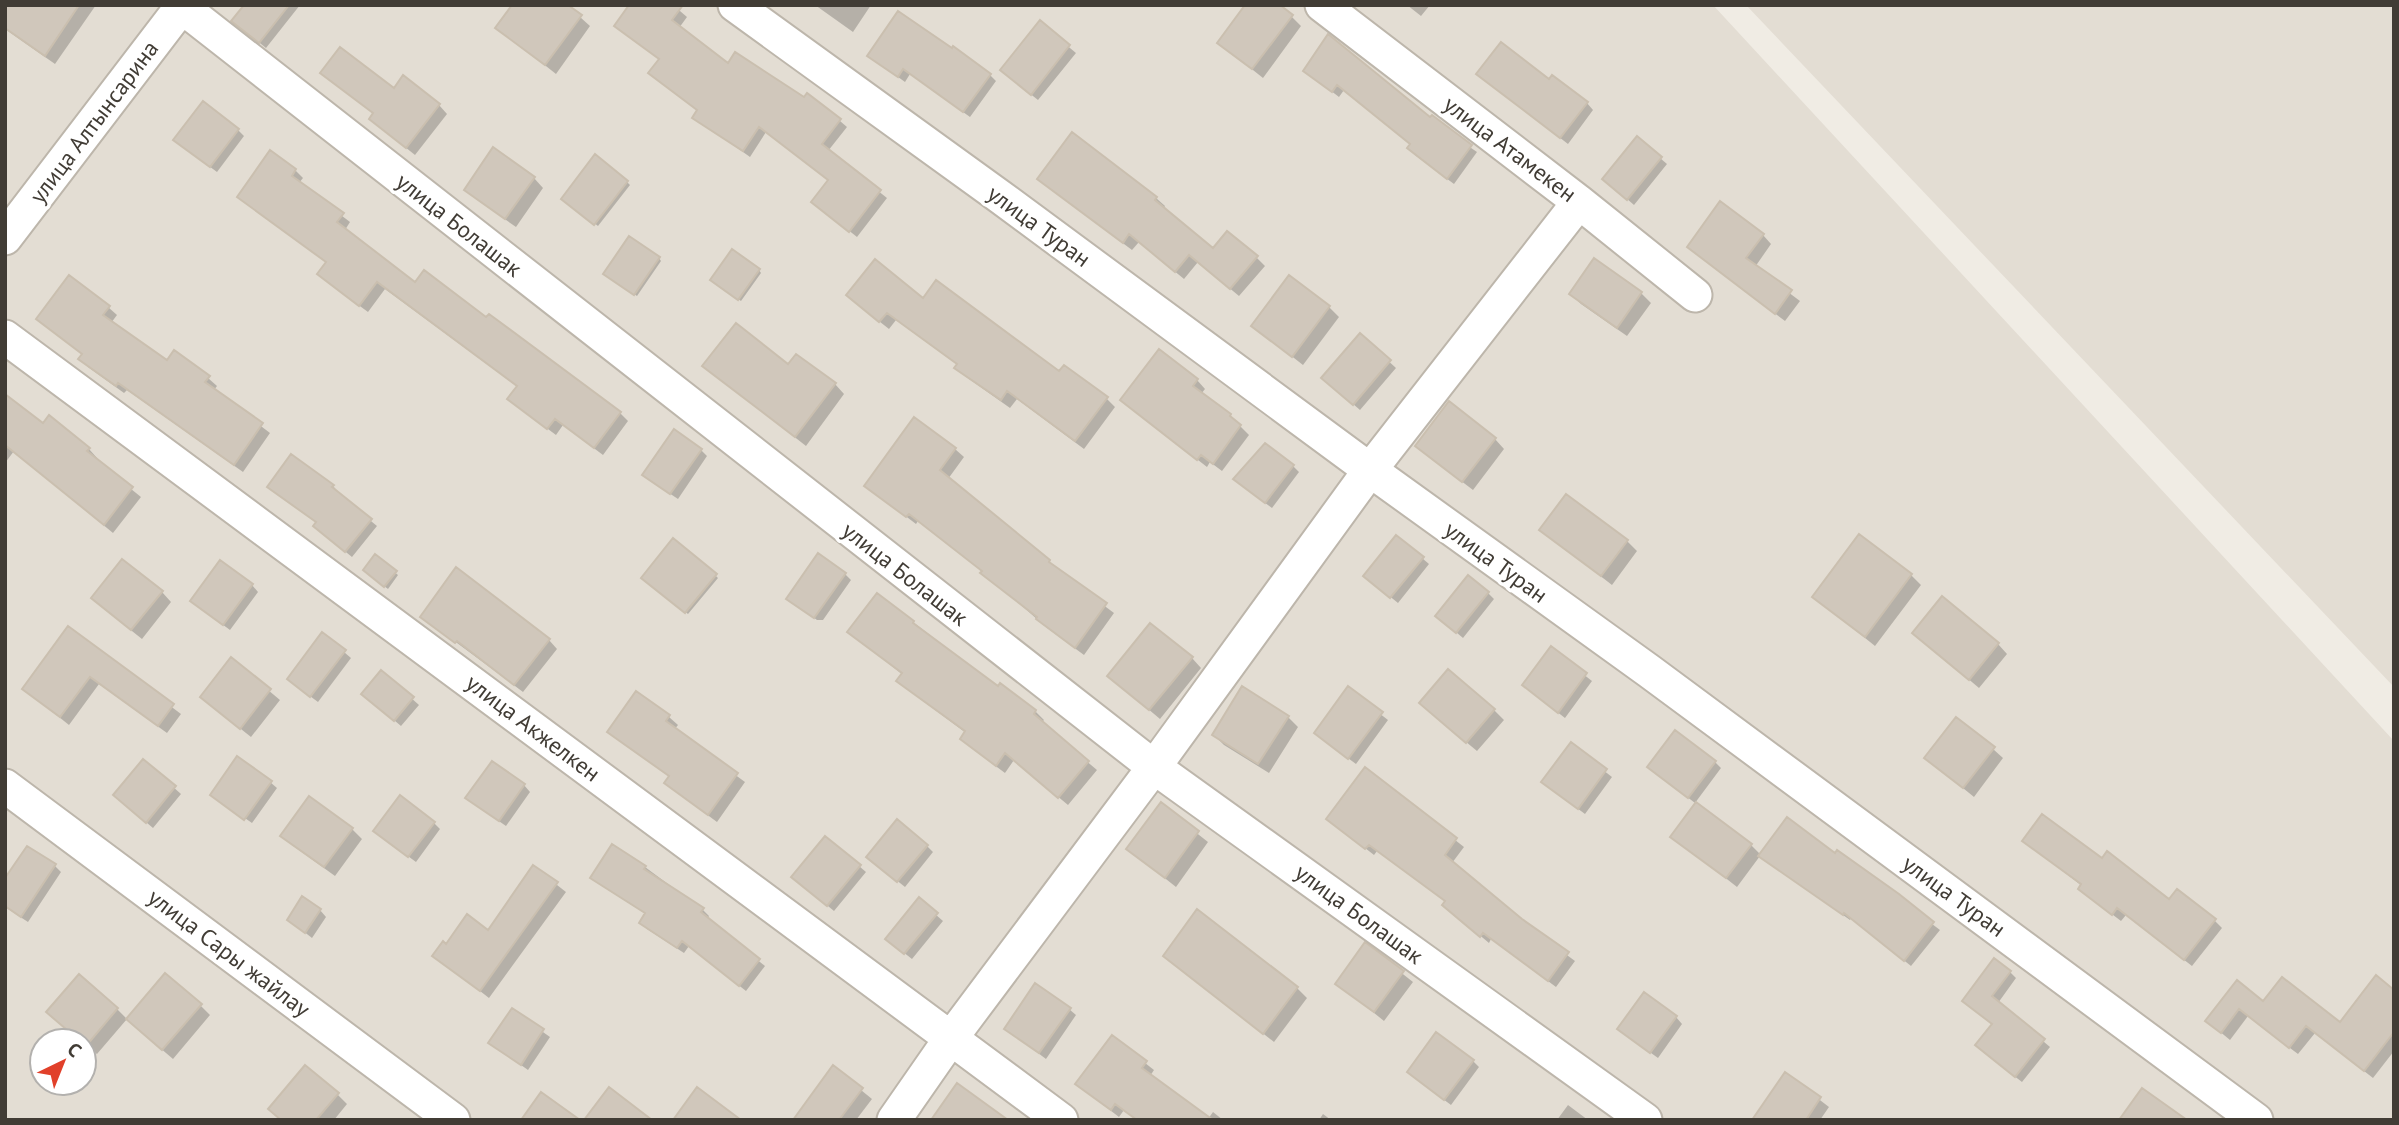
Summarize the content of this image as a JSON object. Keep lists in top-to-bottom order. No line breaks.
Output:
{"streets":{"street":["улица Алтынсарина","улица Атамекен","улица Болашак","улица Туран","улица Акжелкен","улица Сары жайлау"]},"crossings":[["улица Алтынсарина","улица Болашак"]],"north":"top right"}
